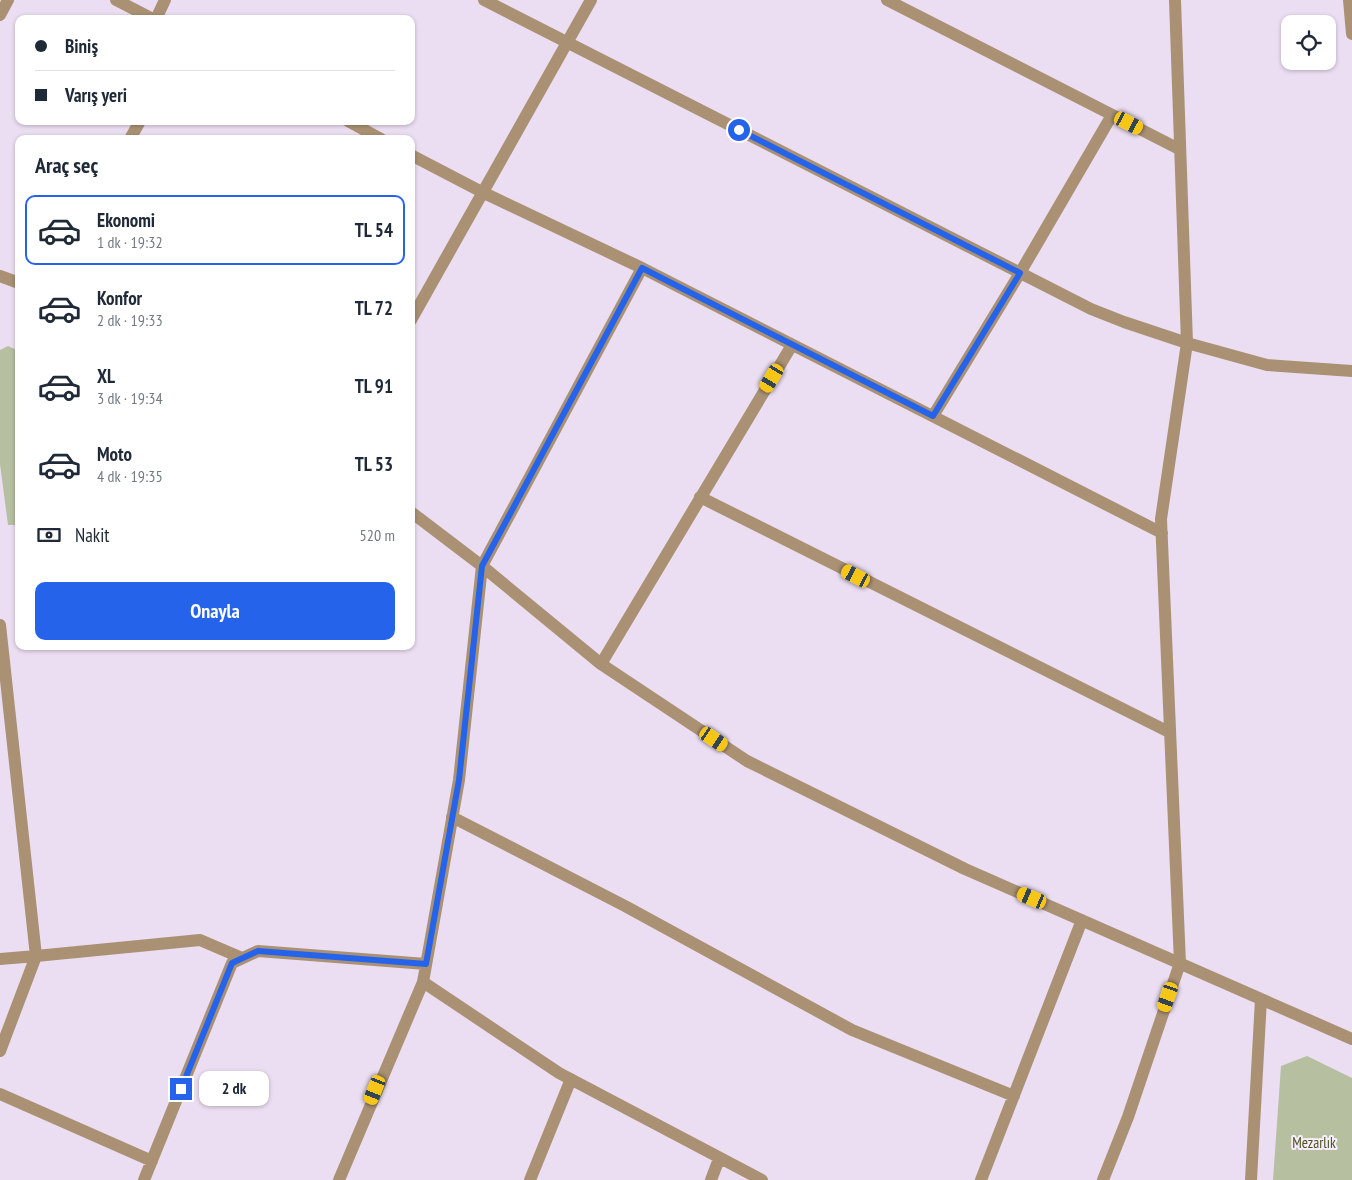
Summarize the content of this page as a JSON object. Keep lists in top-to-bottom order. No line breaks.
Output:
{"parks":["Mezarlık"],"page":{"banner":["Biniş","Varış yeri"],"heading":"Araç seç","list":[{"name":"Ekonomi","note":"1 dk · 19:32","value":"TL 54"},{"name":"Konfor","note":"2 dk · 19:33","value":"TL 72"},{"name":"XL","note":"3 dk · 19:34","value":"TL 91"},{"name":"Moto","note":"4 dk · 19:35","value":"TL 53"}],"pay":["Nakit","520 m"],"buttons":"Onayla","bubble":"2 dk"}}
